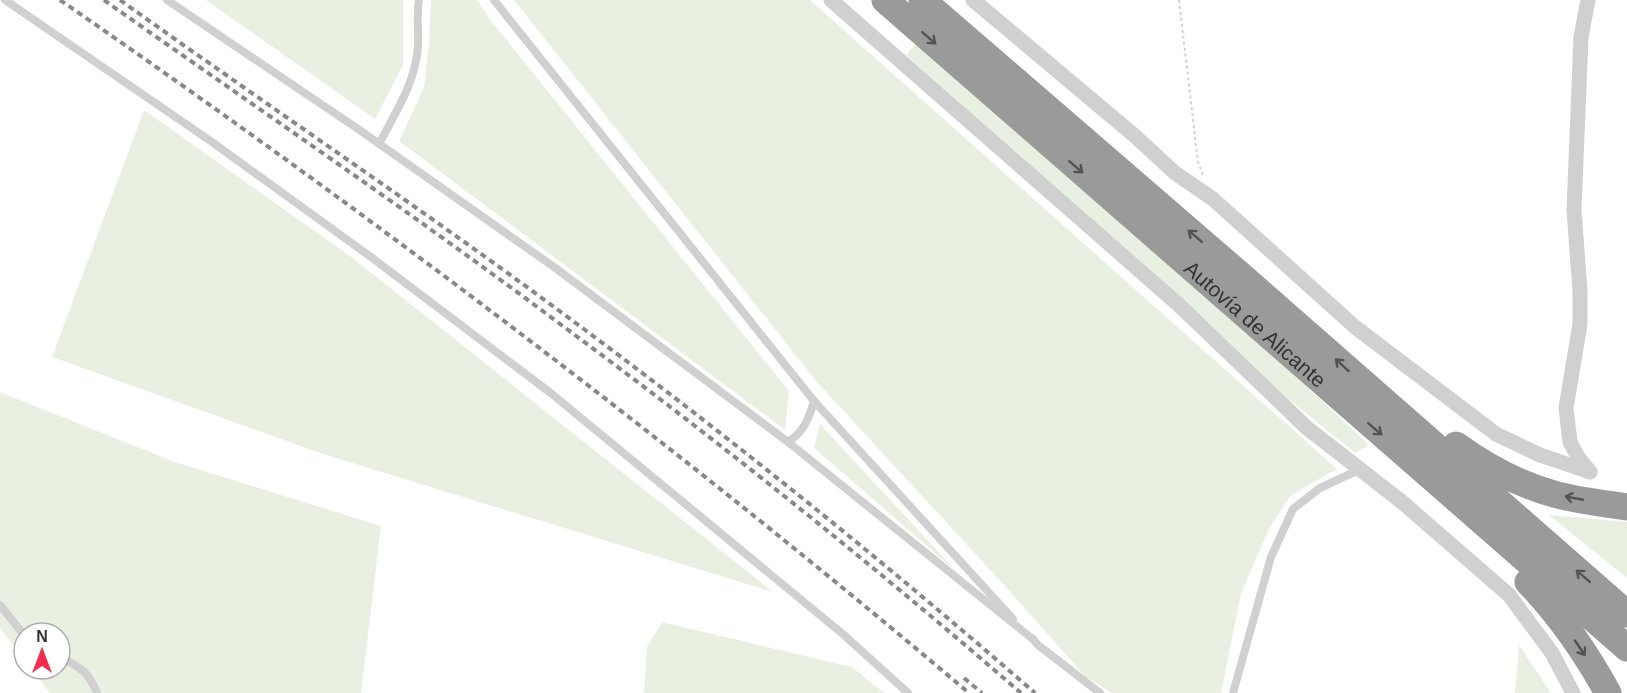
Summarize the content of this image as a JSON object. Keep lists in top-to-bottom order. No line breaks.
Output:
{"streets":{"highway":["Autovía de Alicante"]},"north":"top"}
